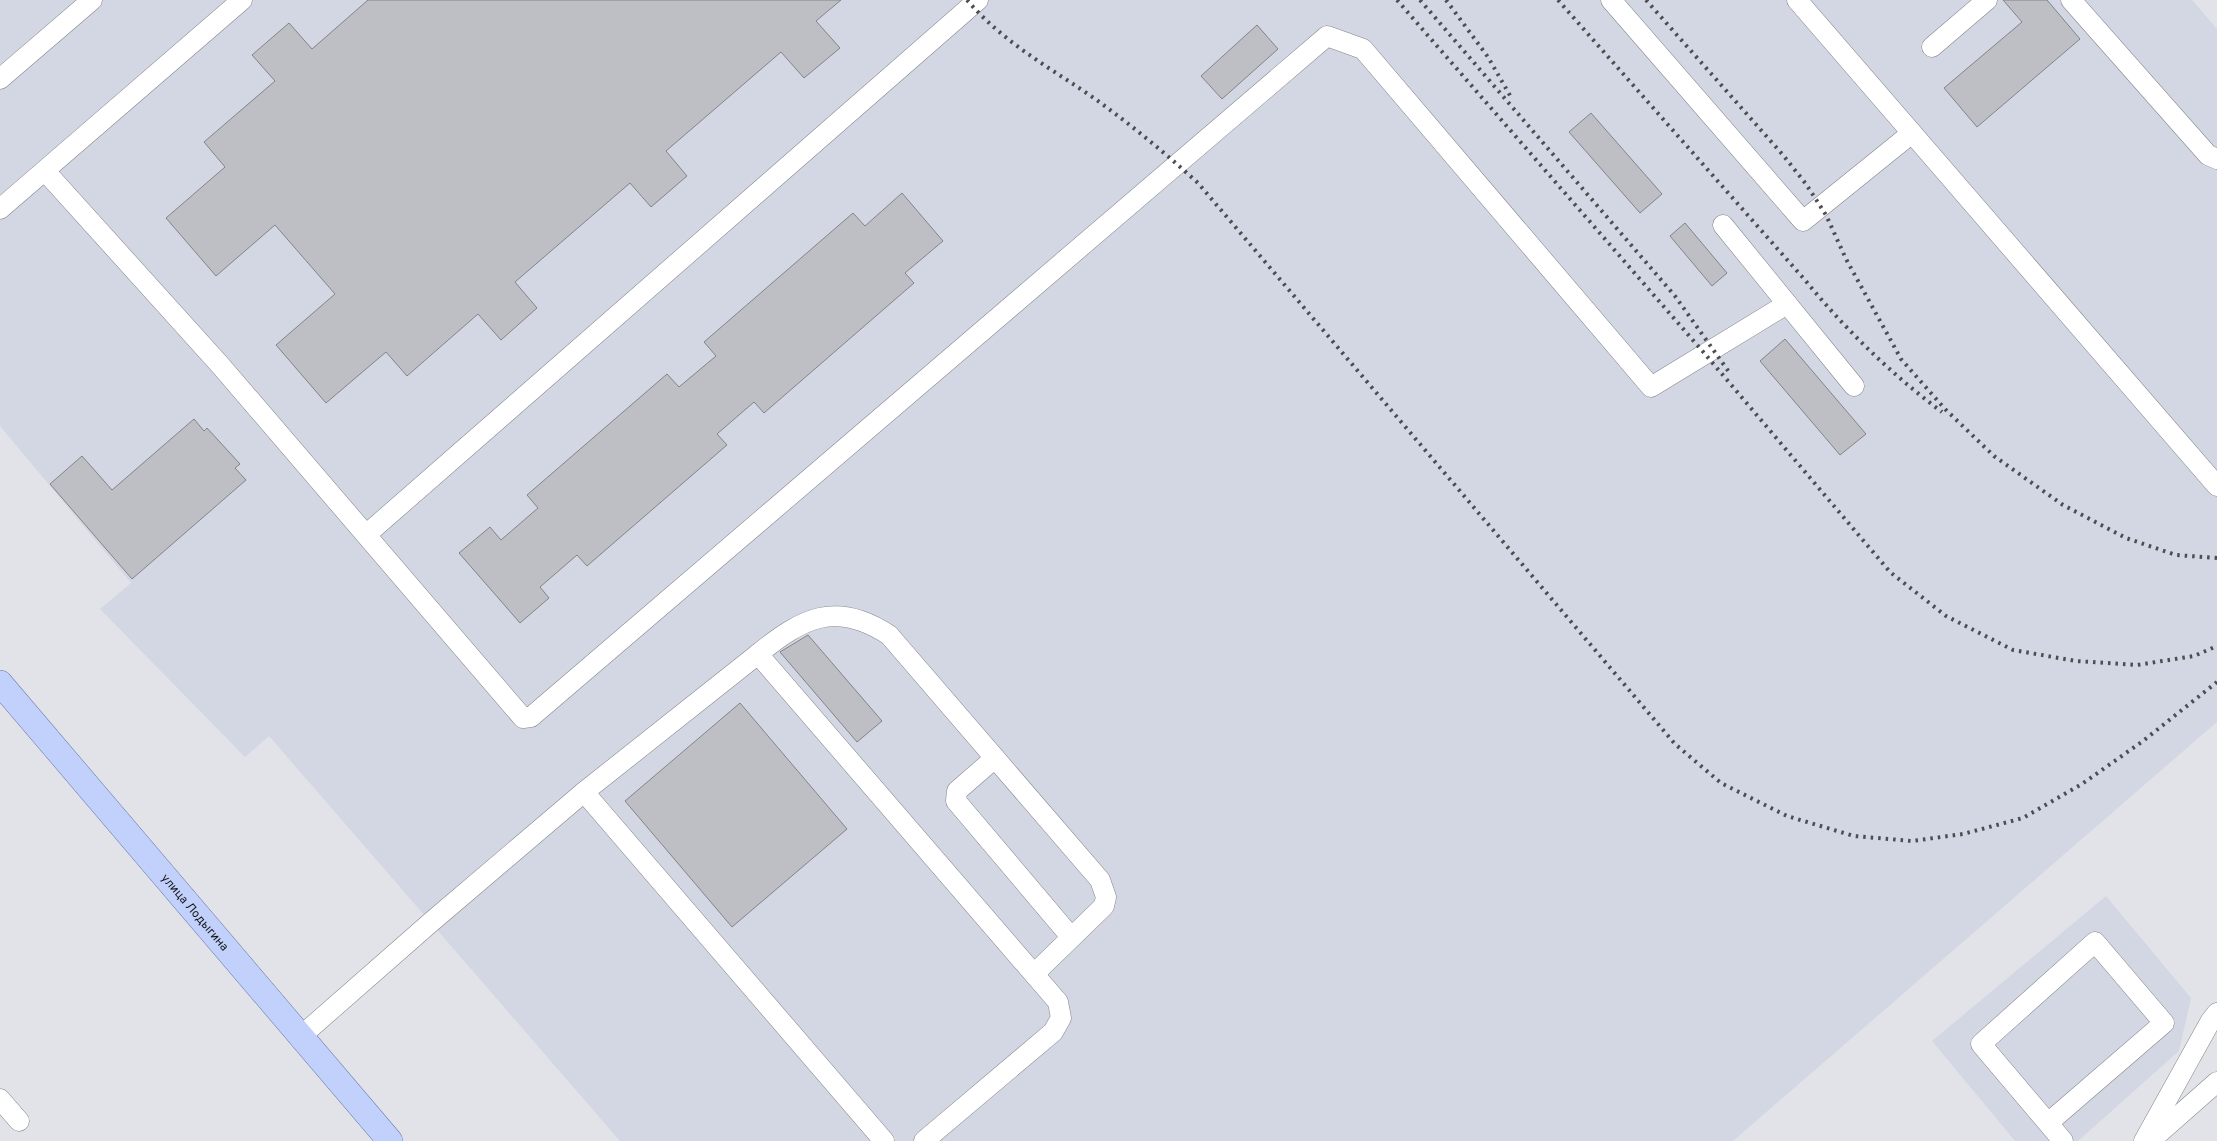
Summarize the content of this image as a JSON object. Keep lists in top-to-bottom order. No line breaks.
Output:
{"streets":{"main road":["улица Лодыгина"]}}
